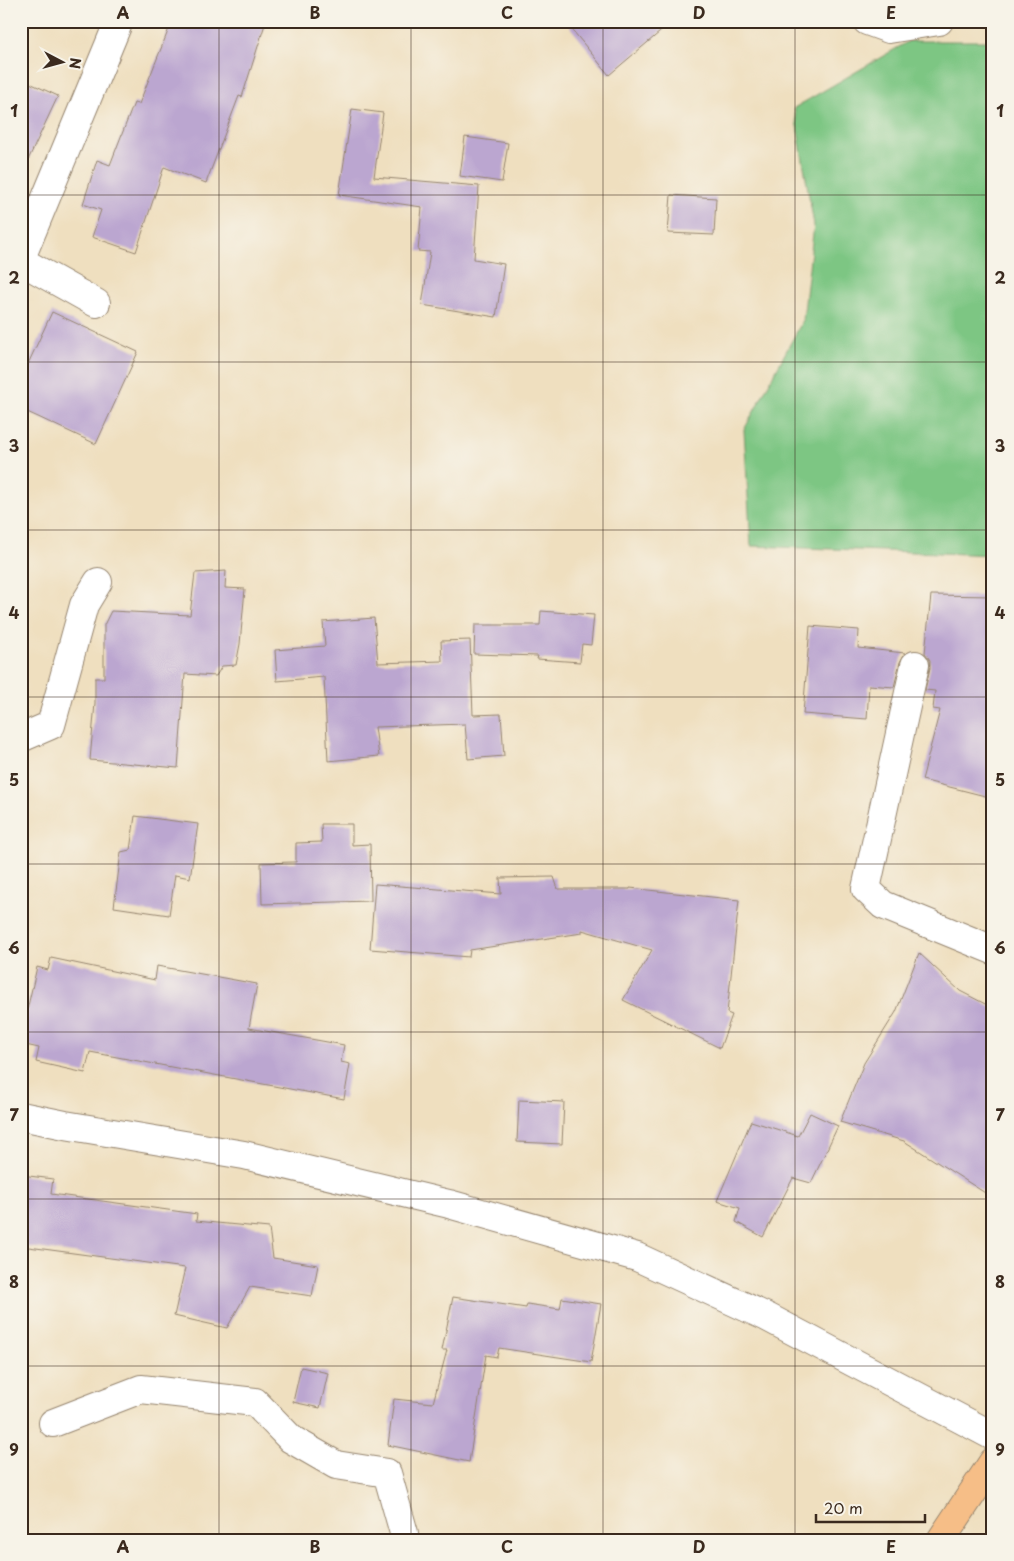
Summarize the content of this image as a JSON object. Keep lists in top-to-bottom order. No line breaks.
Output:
{"scale_bar":"20 m","north":"right","grid":{"columns":["A","B","C","D","E"],"rows":["1","2","3","4","5","6","7","8","9"]}}
